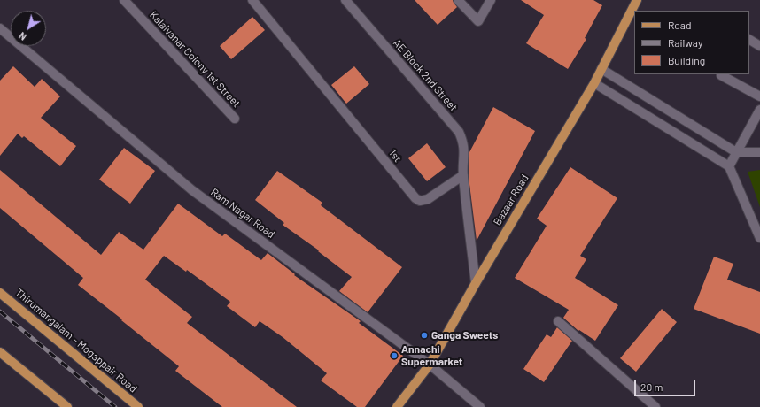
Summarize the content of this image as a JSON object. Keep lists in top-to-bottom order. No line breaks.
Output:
{"streets":{"main road":["Bazaar Road","Thirumangalam – Mogappair Road"],"street":["Kalaivanar Colony 1st Street","AE Block 2nd Street","1st","Ram Nagar Road"]},"crossings":[["AE Block 2nd Street","1st"],["Bazaar Road","Ram Nagar Road"]],"places":["Ganga Sweets","Annachi Supermarket"],"legend":["Road","Railway","Building"],"scale_bar":"20 m","north":"bottom left"}
